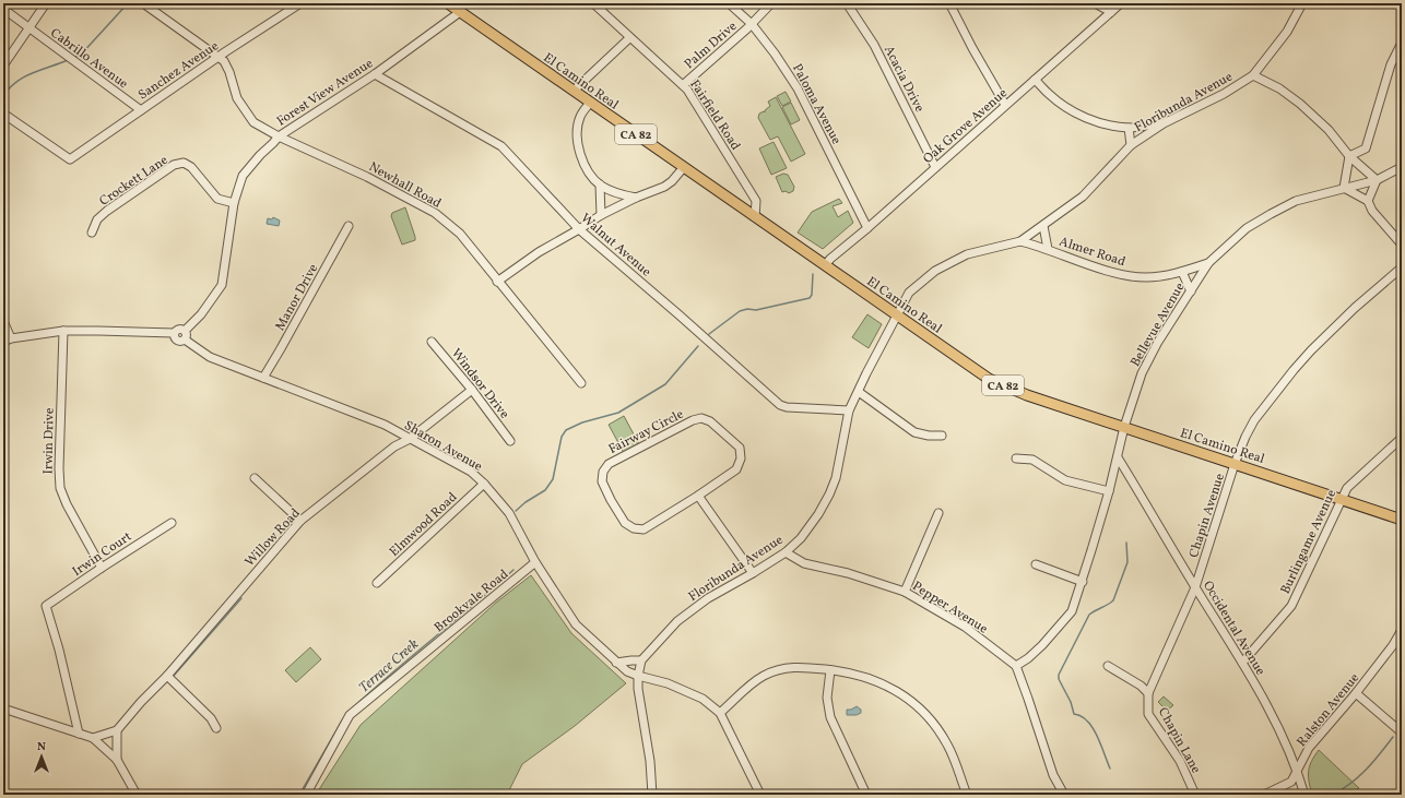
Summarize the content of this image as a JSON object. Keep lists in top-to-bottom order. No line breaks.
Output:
{"streets":{"main road":["El Camino Real","CA 82"],"street":["Palm Drive","Cabrillo Avenue","Sanchez Avenue","Acacia Drive","Forest View Avenue","Floribunda Avenue","Paloma Avenue","Fairfield Road","Oak Grove Avenue","Crockett Lane","Newhall Road","Walnut Avenue","Almer Road","Manor Drive","Bellevue Avenue","Windsor Drive","Fairway Circle","Irwin Drive","Sharon Avenue","Chapin Avenue","Elmwood Road","Willow Road","Burlingame Avenue","Irwin Court","Brookvale Road","Pepper Avenue","Occidental Avenue","Ralston Avenue","Chapin Lane"]},"crossings":[["Palm Drive","Paloma Avenue"],["Palm Drive","Fairfield Road"],["Cabrillo Avenue","Sanchez Avenue"],["Sanchez Avenue","Newhall Road"],["Acacia Drive","Oak Grove Avenue"],["El Camino Real","Forest View Avenue"],["El Camino Real","Floribunda Avenue"],["El Camino Real","Fairfield Road"],["El Camino Real","Oak Grove Avenue"],["El Camino Real","Bellevue Avenue"],["El Camino Real","Chapin Avenue"],["El Camino Real","Burlingame Avenue"],["Forest View Avenue","Crockett Lane"],["Forest View Avenue","Newhall Road"],["Forest View Avenue","Walnut Avenue"],["Forest View Avenue","Sharon Avenue"],["Floribunda Avenue","Walnut Avenue"],["Floribunda Avenue","Almer Road"],["Floribunda Avenue","Sharon Avenue"],["Floribunda Avenue","Pepper Avenue"],["Paloma Avenue","Oak Grove Avenue"],["Almer Road","Bellevue Avenue"],["Manor Drive","Sharon Avenue"],["Bellevue Avenue","Pepper Avenue"],["Bellevue Avenue","Occidental Avenue"],["Windsor Drive","Willow Road"],["Irwin Drive","Irwin Court"],["Sharon Avenue","Elmwood Road"],["Sharon Avenue","Willow Road"],["Sharon Avenue","Brookvale Road"],["Chapin Avenue","Occidental Avenue"],["Chapin Avenue","Chapin Lane"],["Burlingame Avenue","Occidental Avenue"],["Occidental Avenue","Ralston Avenue"]],"water":["Terrace Creek"],"north":"top"}
